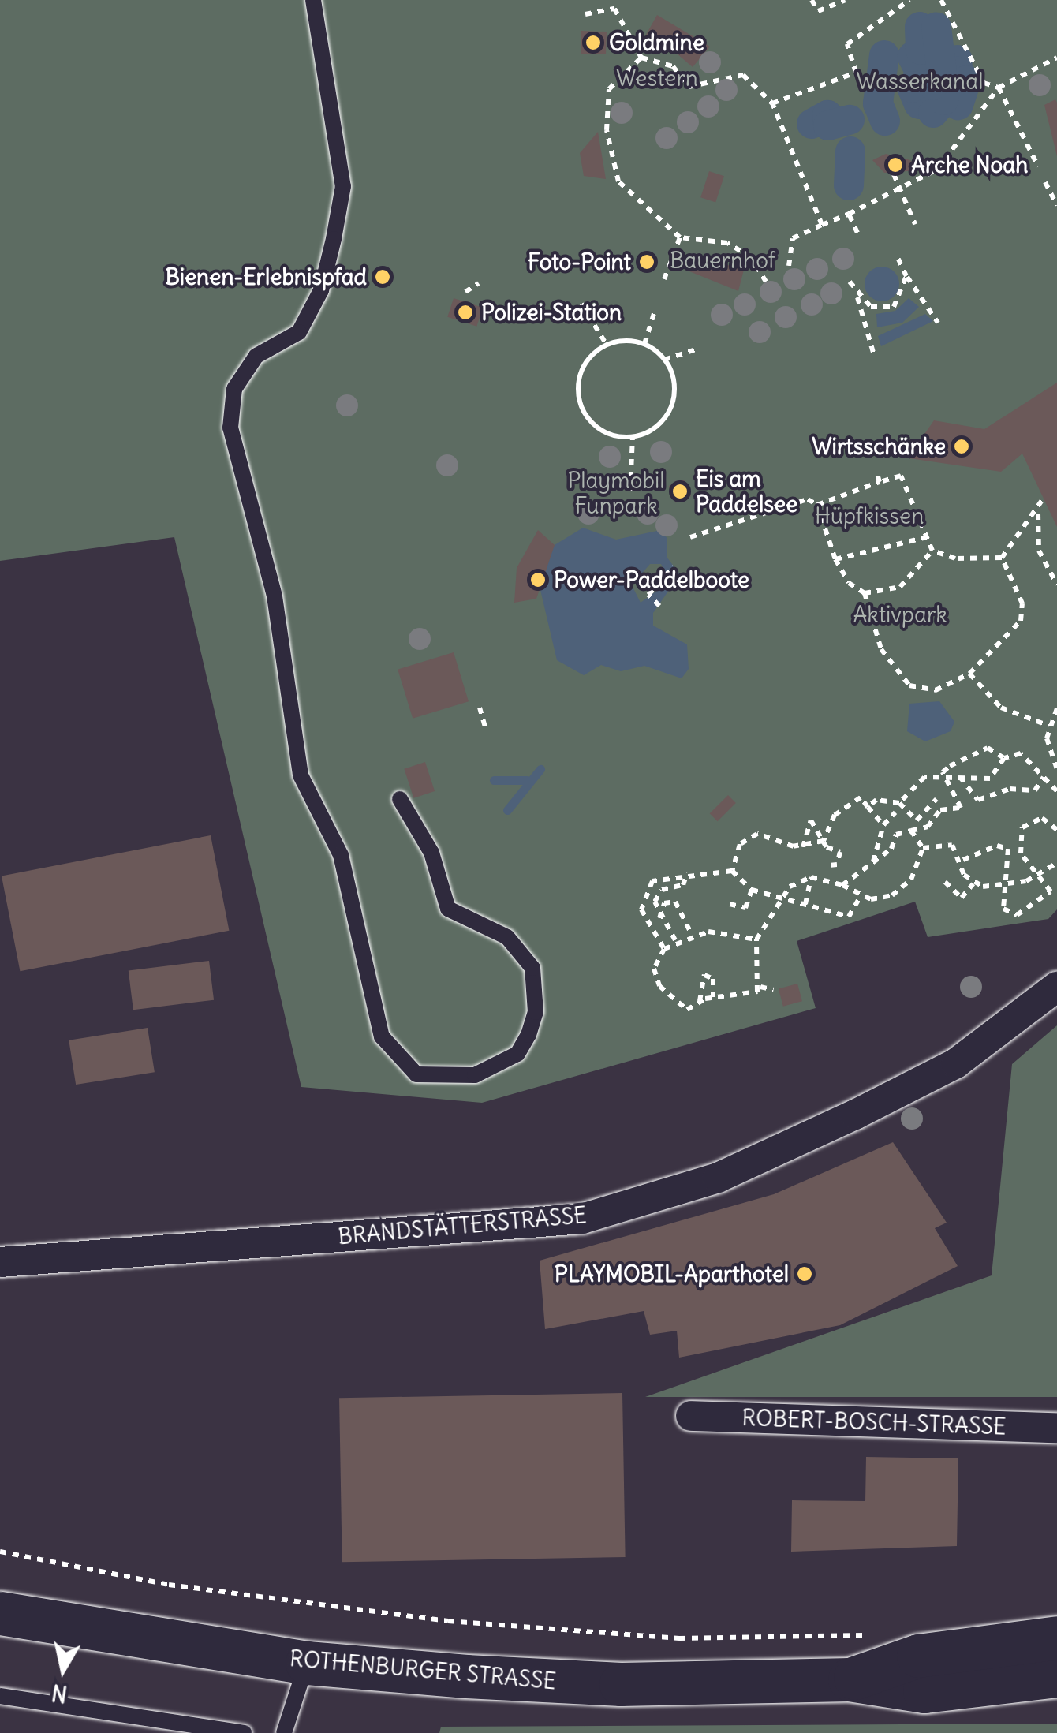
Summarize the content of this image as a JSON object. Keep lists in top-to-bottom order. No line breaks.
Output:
{"streets":{"main road":["ROTHENBURGER STRASSE"],"street":["BRANDSTÄTTERSTRASSE","ROBERT-BOSCH-STRASSE"]},"parks":["Western","Wasserkanal","Bauernhof","Playmobil Funpark","Hüpfkissen","Aktivpark"],"places":["Goldmine","Arche Noah","Foto-Point","Bienen-Erlebnispfad","Polizei-Station","Wirtsschänke","Eis am Paddelsee","Power-Paddelboote","PLAYMOBIL-Aparthotel"],"north":"bottom"}
